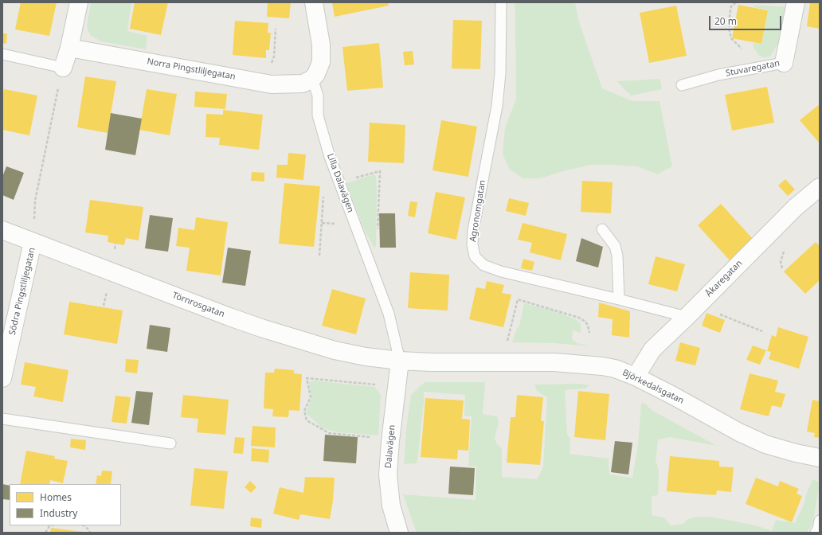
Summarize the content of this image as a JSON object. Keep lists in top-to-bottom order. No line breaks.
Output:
{"streets":{"street":["Stuvaregatan","Norra Pingstliljegatan","Åkaregatan","Södra Pingstliljegatan","Törnrosgatan","Björkedalsgatan","Dalavägen"],"lane":["Lilla Dalavägen","Agronomgatan"]},"crossings":[["Norra Pingstliljegatan","Lilla Dalavägen"],["Lilla Dalavägen","Törnrosgatan"],["Lilla Dalavägen","Björkedalsgatan"],["Lilla Dalavägen","Dalavägen"],["Agronomgatan","Åkaregatan"],["Åkaregatan","Björkedalsgatan"],["Södra Pingstliljegatan","Törnrosgatan"],["Törnrosgatan","Björkedalsgatan"],["Törnrosgatan","Dalavägen"],["Björkedalsgatan","Dalavägen"]],"legend":["Homes","Industry"],"scale_bar":"20 m"}
